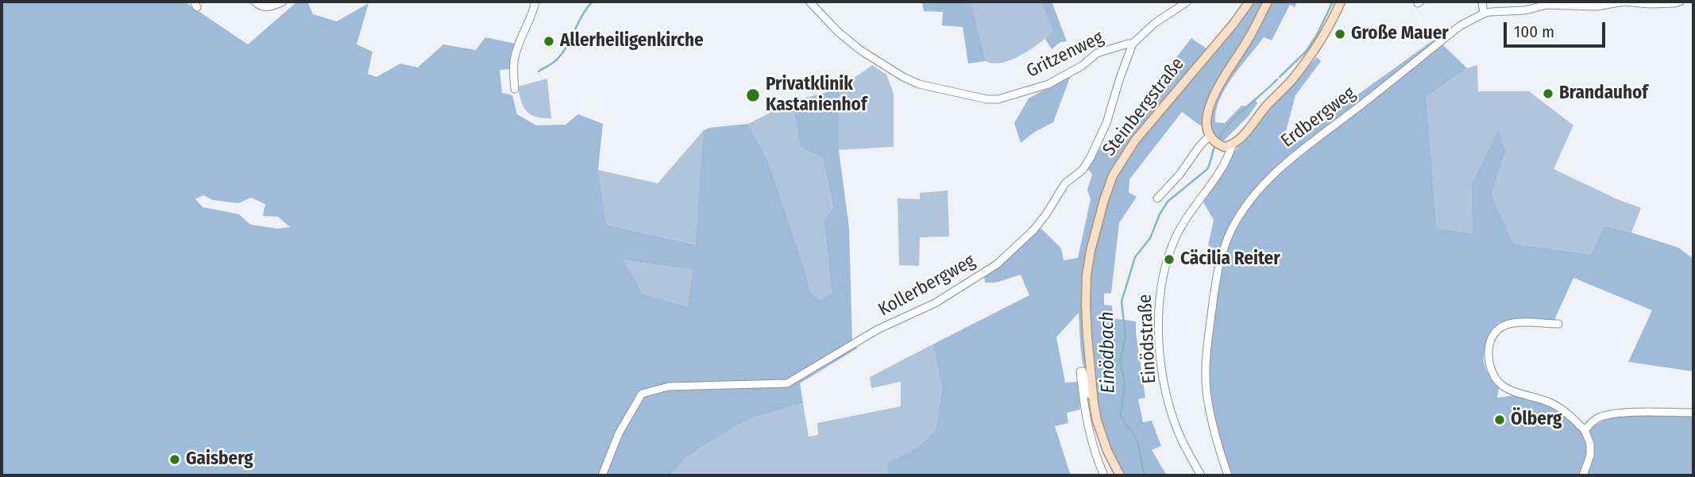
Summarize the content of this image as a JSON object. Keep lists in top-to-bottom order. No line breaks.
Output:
{"streets":{"main road":["Steinbergstraße"],"street":["Gritzenweg","Erdbergweg","Kollerbergweg","Einödstraße"]},"crossings":[["Gritzenweg","Kollerbergweg"]],"water":["Einödbach"],"places":["Große Mauer","Allerheiligenkirche","Brandauhof","Privatklinik Kastanienhof","Cäcilia Reiter","Ölberg","Gaisberg"],"scale_bar":"100 m"}
